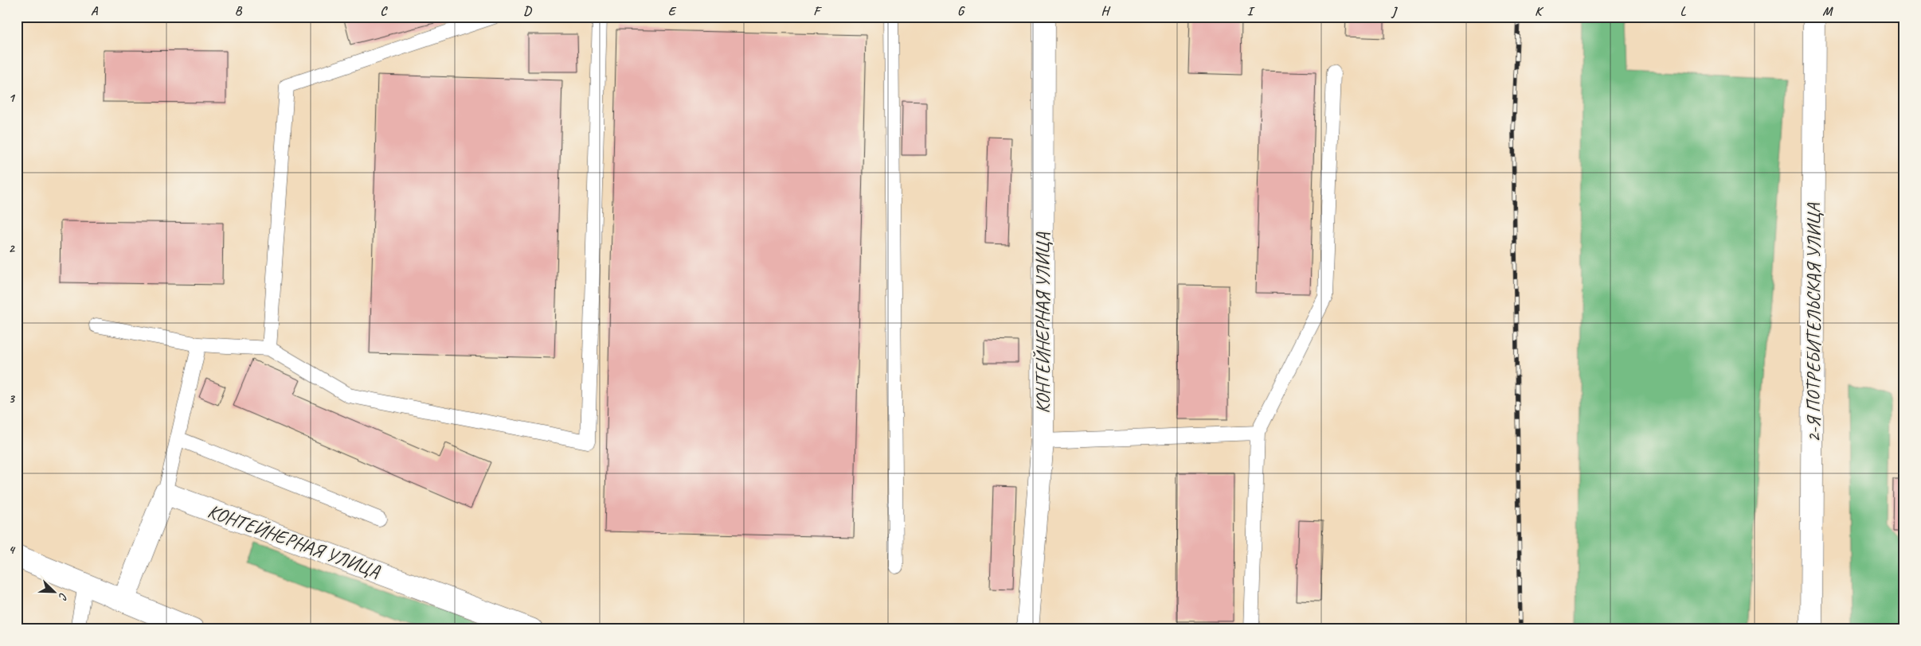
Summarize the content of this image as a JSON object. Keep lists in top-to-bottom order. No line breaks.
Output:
{"streets":{"street":["КОНТЕЙНЕРНАЯ УЛИЦА","2-Я ПОТРЕБИТЕЛЬСКАЯ УЛИЦА"]},"north":"bottom right","grid":{"columns":["A","B","C","D","E","F","G","H","I","J","K","L","M"],"rows":["1","2","3","4"]}}
